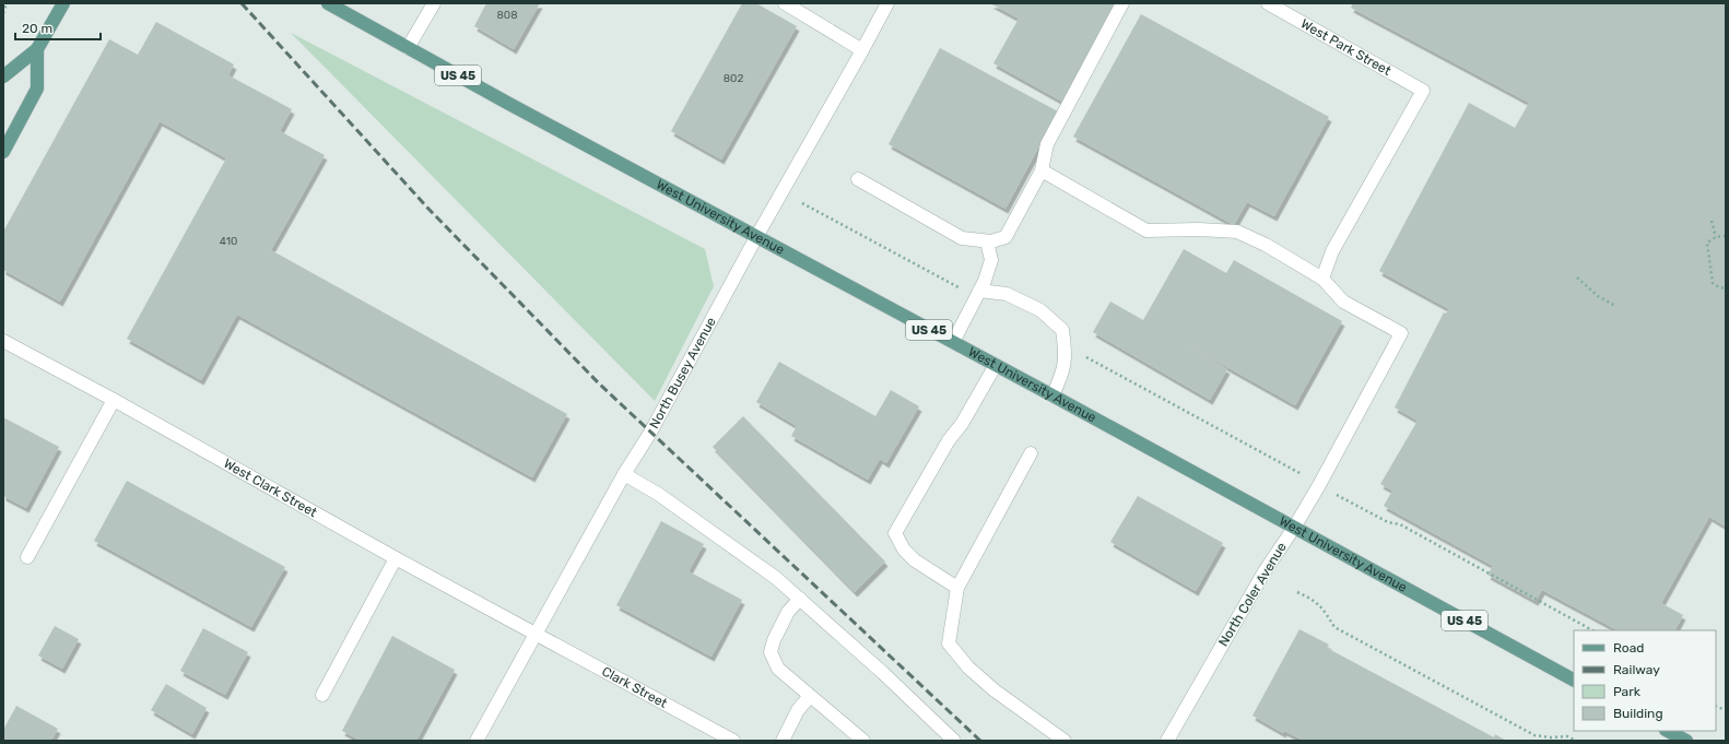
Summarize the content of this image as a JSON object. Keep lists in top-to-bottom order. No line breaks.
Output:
{"streets":{"main road":["US 45","West University Avenue"],"street":["West Park Street","North Busey Avenue","West Clark Street","North Coler Avenue","Clark Street"]},"crossings":[["West Park Street","North Coler Avenue"],["West University Avenue","North Busey Avenue"],["West University Avenue","North Coler Avenue"],["North Busey Avenue","West Clark Street"],["North Busey Avenue","Clark Street"],["West Clark Street","Clark Street"]],"house_numbers":["808","802","410"],"legend":["Road","Railway","Park","Building"],"scale_bar":"20 m"}
